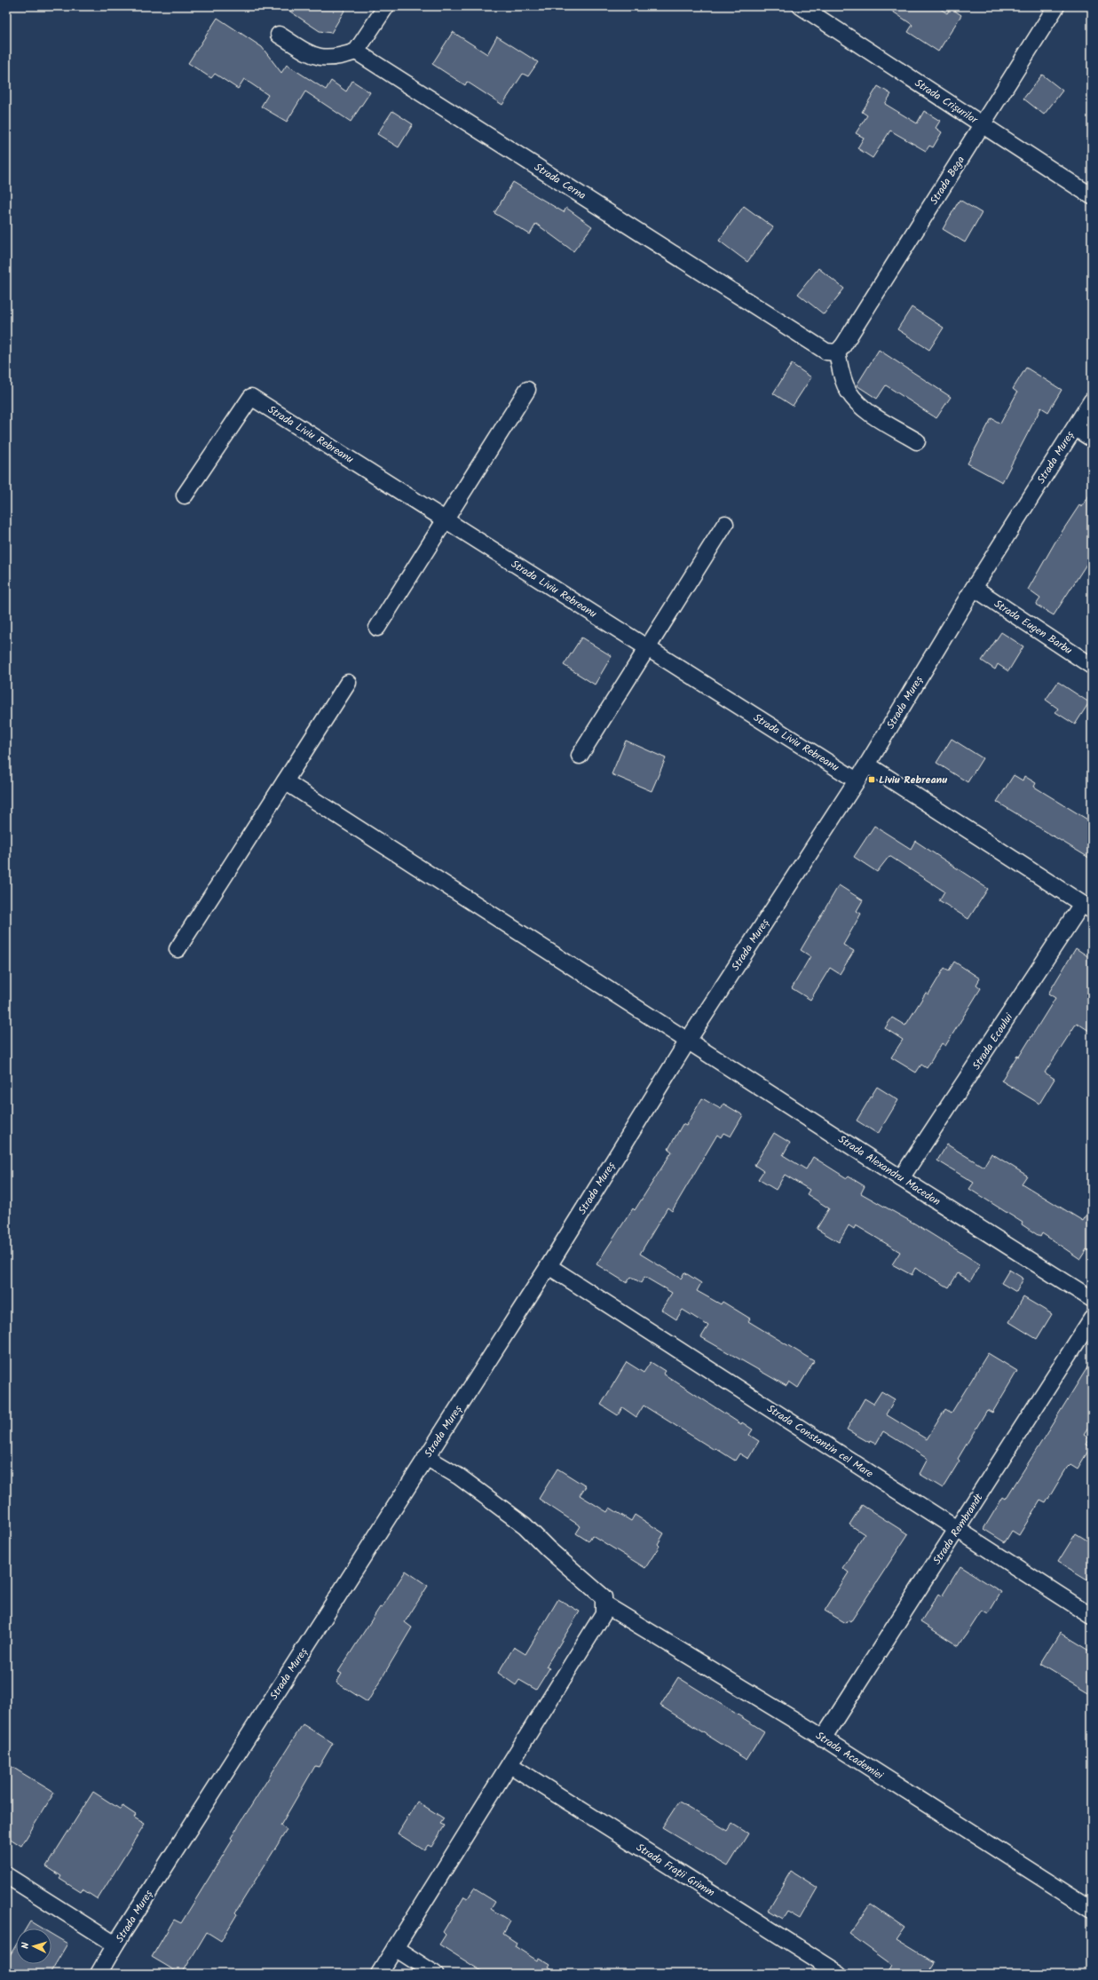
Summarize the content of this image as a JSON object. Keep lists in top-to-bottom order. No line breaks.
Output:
{"streets":{"street":["Strada Crișurilor","Strada Bega","Strada Cerna","Strada Liviu Rebreanu","Strada Mureș","Strada Eugen Barbu","Strada Ecoului","Strada Alexandru Macedon","Strada Constantin cel Mare","Strada Rembrandt","Strada Academiei","Strada Frații Grimm"]},"crossings":[["Strada Crișurilor","Strada Bega"],["Strada Bega","Strada Cerna"],["Strada Liviu Rebreanu","Strada Mureș"],["Strada Mureș","Strada Eugen Barbu"],["Strada Mureș","Strada Alexandru Macedon"],["Strada Mureș","Strada Constantin cel Mare"],["Strada Ecoului","Strada Alexandru Macedon"],["Strada Constantin cel Mare","Strada Rembrandt"],["Strada Rembrandt","Strada Academiei"]],"places":{"transit":["Liviu Rebreanu"]},"north":"left"}
